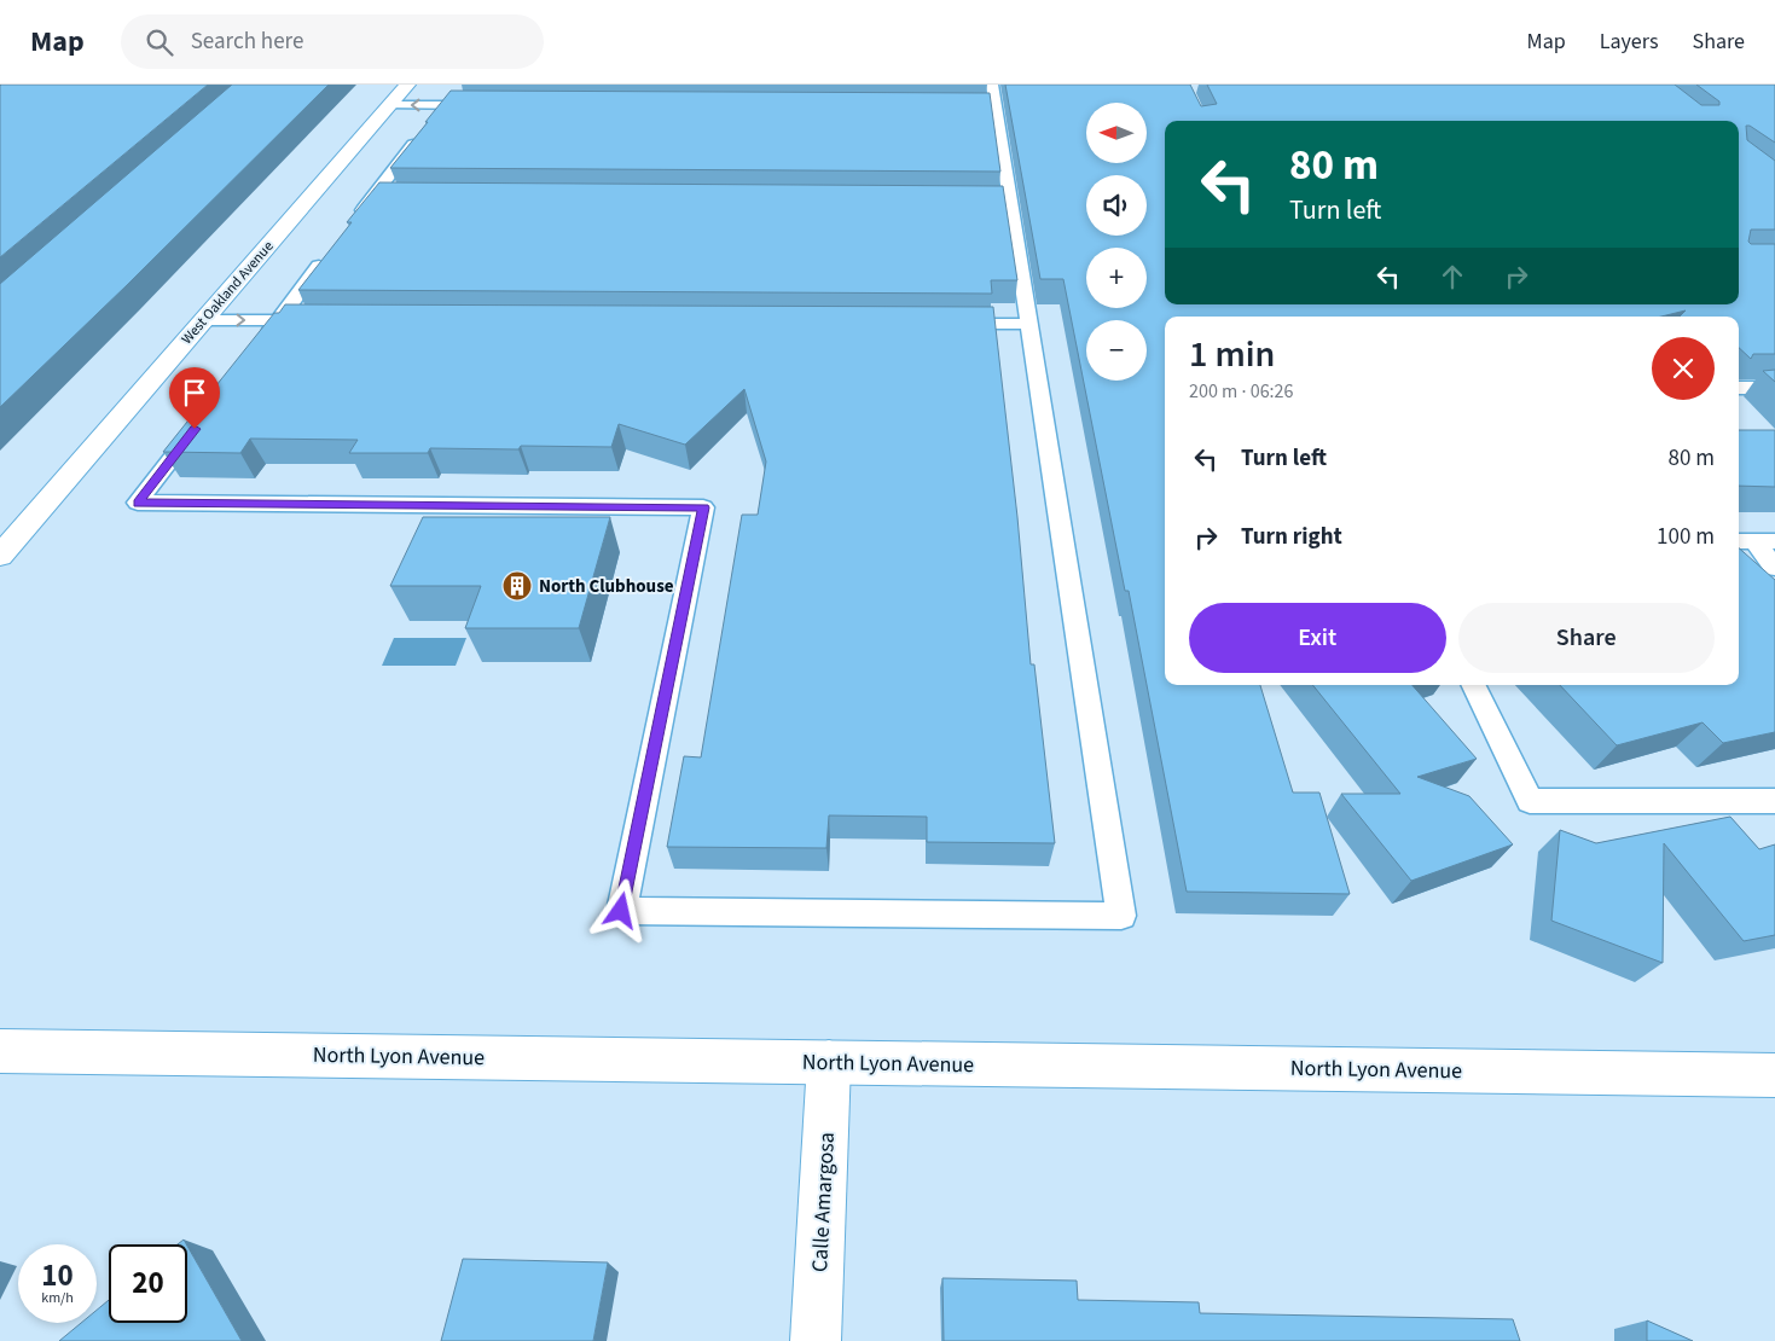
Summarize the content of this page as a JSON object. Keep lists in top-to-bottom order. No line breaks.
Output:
{"streets":{"street":["West Oakland Avenue","North Lyon Avenue","Calle Amargosa"]},"crossings":[["North Lyon Avenue","Calle Amargosa"]],"places":{"building":["North Clubhouse"]},"north":"left","page":{"header":"Map","search":"Search here","nav":["Map","Layers","Share"],"map_buttons":["+","−"],"turn":["80 m","Turn left"],"heading":["1 min","200 m · 06:26"],"list":[{"name":"Turn left","value":"80 m"},{"name":"Turn right","value":"100 m"}],"buttons":["Exit","Share"],"speed":"10 km/h","limit":"20"}}
